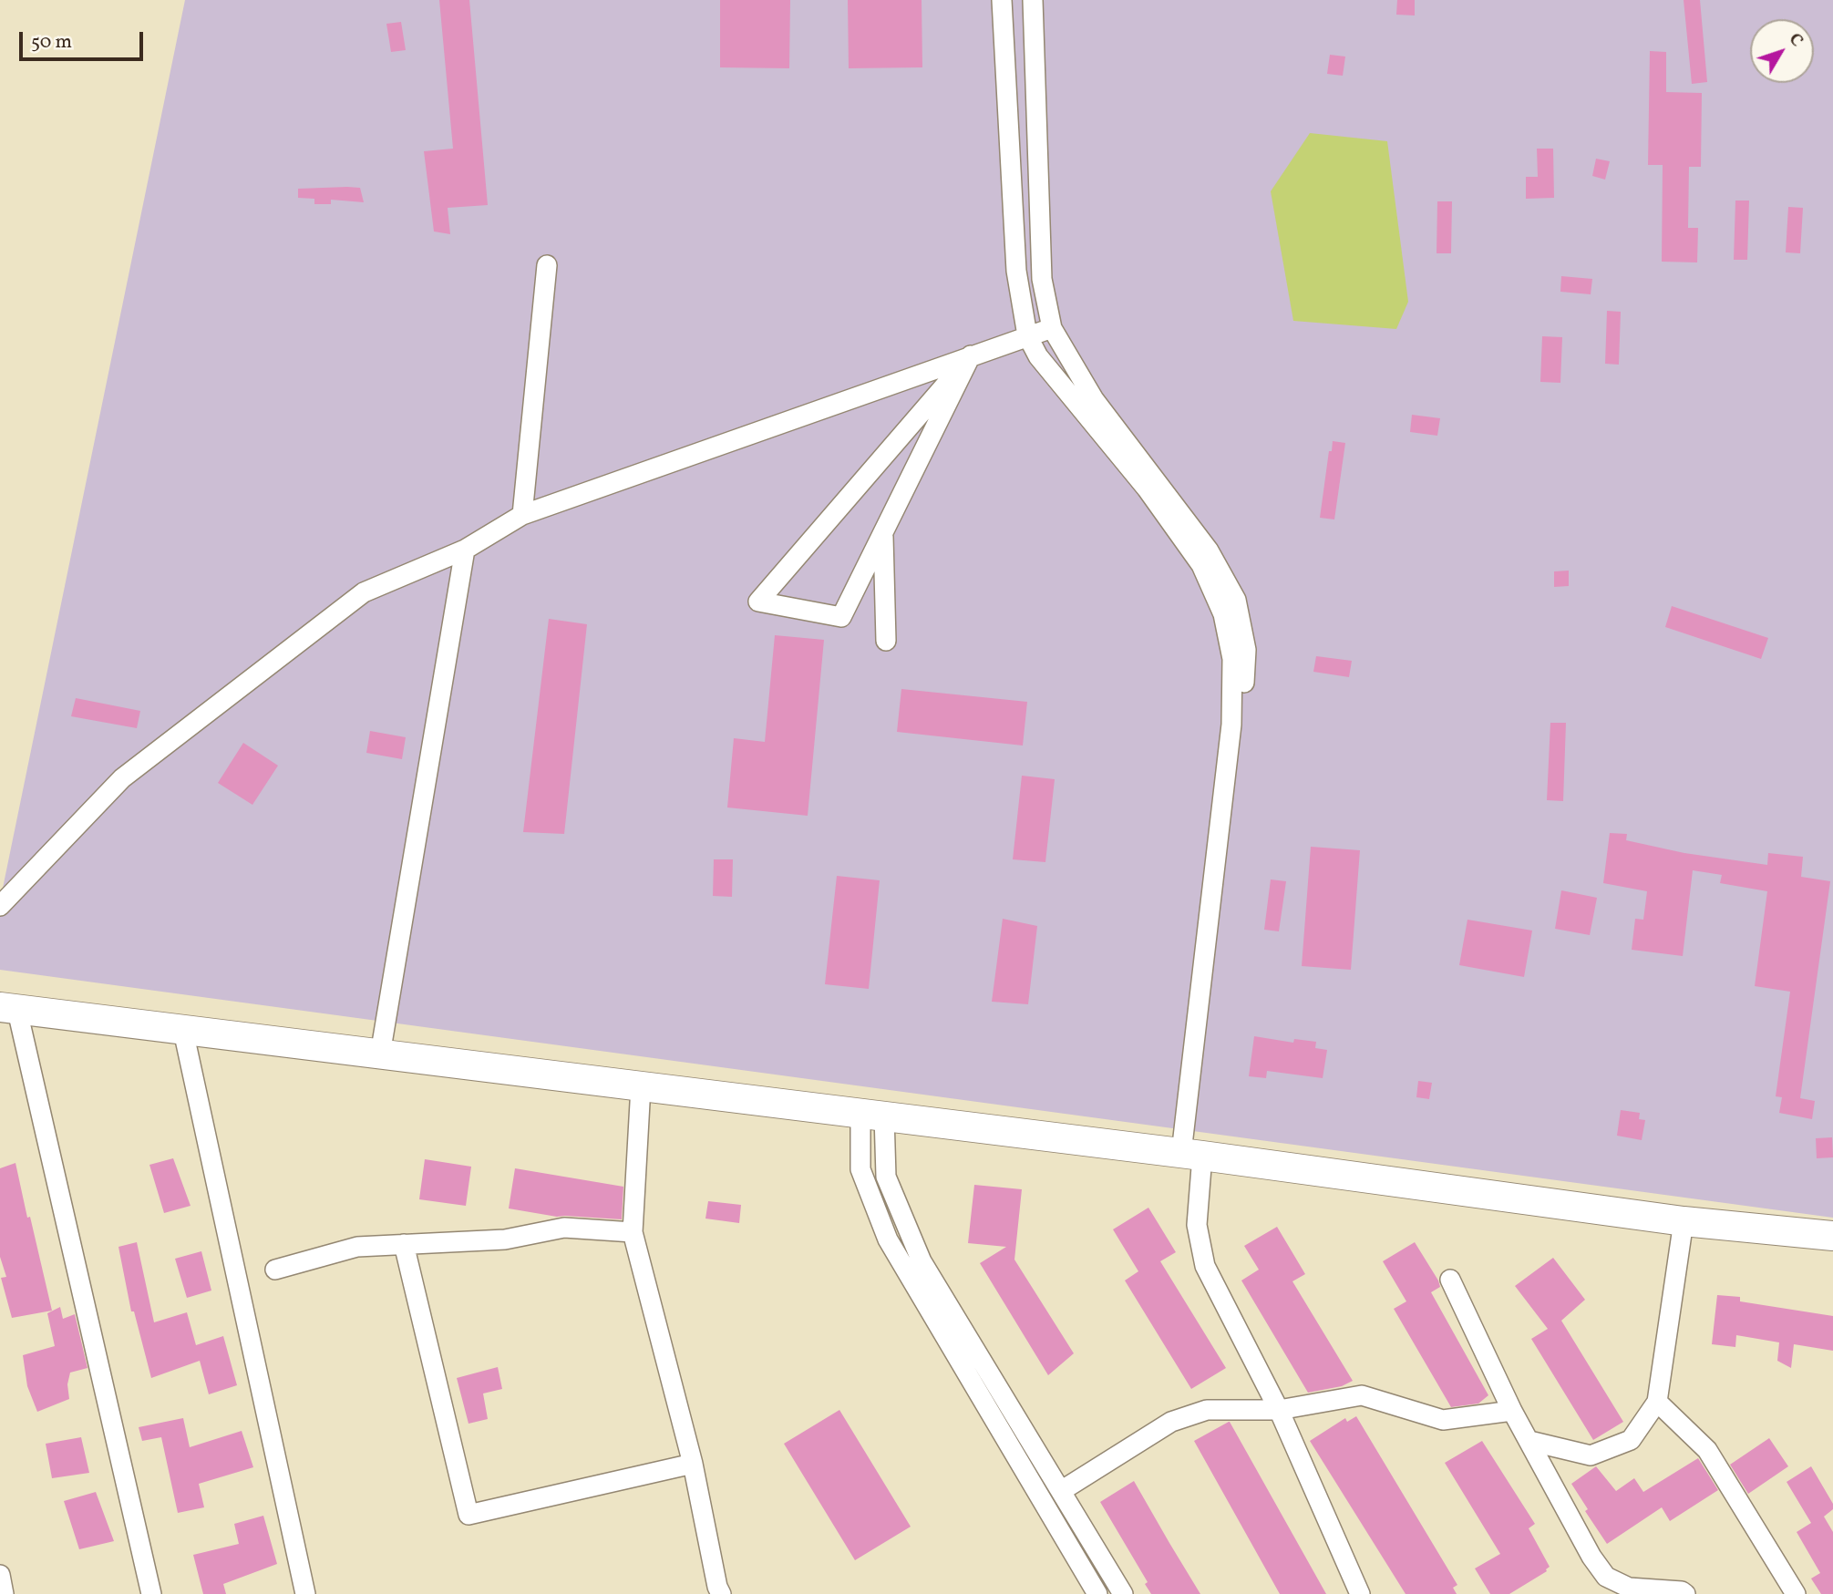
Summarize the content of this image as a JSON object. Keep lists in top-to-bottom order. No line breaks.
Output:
{"scale_bar":"50 m","north":"top right"}
